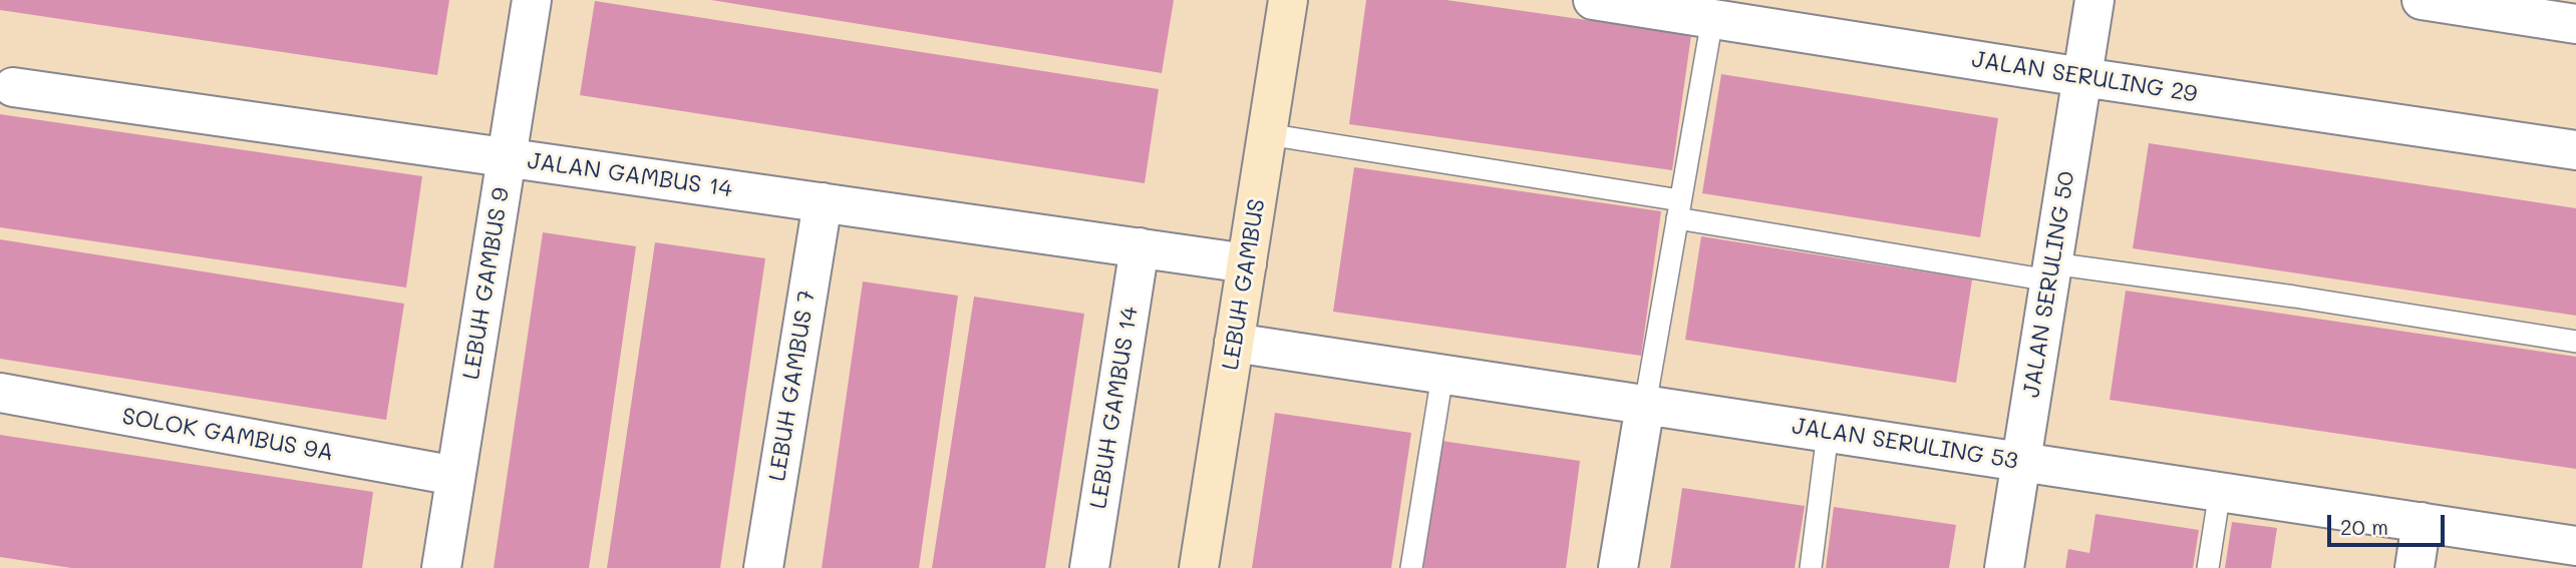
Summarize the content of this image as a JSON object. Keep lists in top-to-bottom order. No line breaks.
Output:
{"streets":{"street":["JALAN SERULING 29","JALAN GAMBUS 14","LEBUH GAMBUS 9","LEBUH GAMBUS","JALAN SERULING 50","LEBUH GAMBUS 7","LEBUH GAMBUS 14","SOLOK GAMBUS 9A","JALAN SERULING 53"]},"crossings":[["JALAN SERULING 29","JALAN SERULING 50"],["JALAN GAMBUS 14","LEBUH GAMBUS 9"],["JALAN GAMBUS 14","LEBUH GAMBUS"],["JALAN GAMBUS 14","LEBUH GAMBUS 7"],["JALAN GAMBUS 14","LEBUH GAMBUS 14"],["LEBUH GAMBUS 9","SOLOK GAMBUS 9A"],["LEBUH GAMBUS","JALAN SERULING 53"],["JALAN SERULING 50","JALAN SERULING 53"]],"scale_bar":"20 m"}
